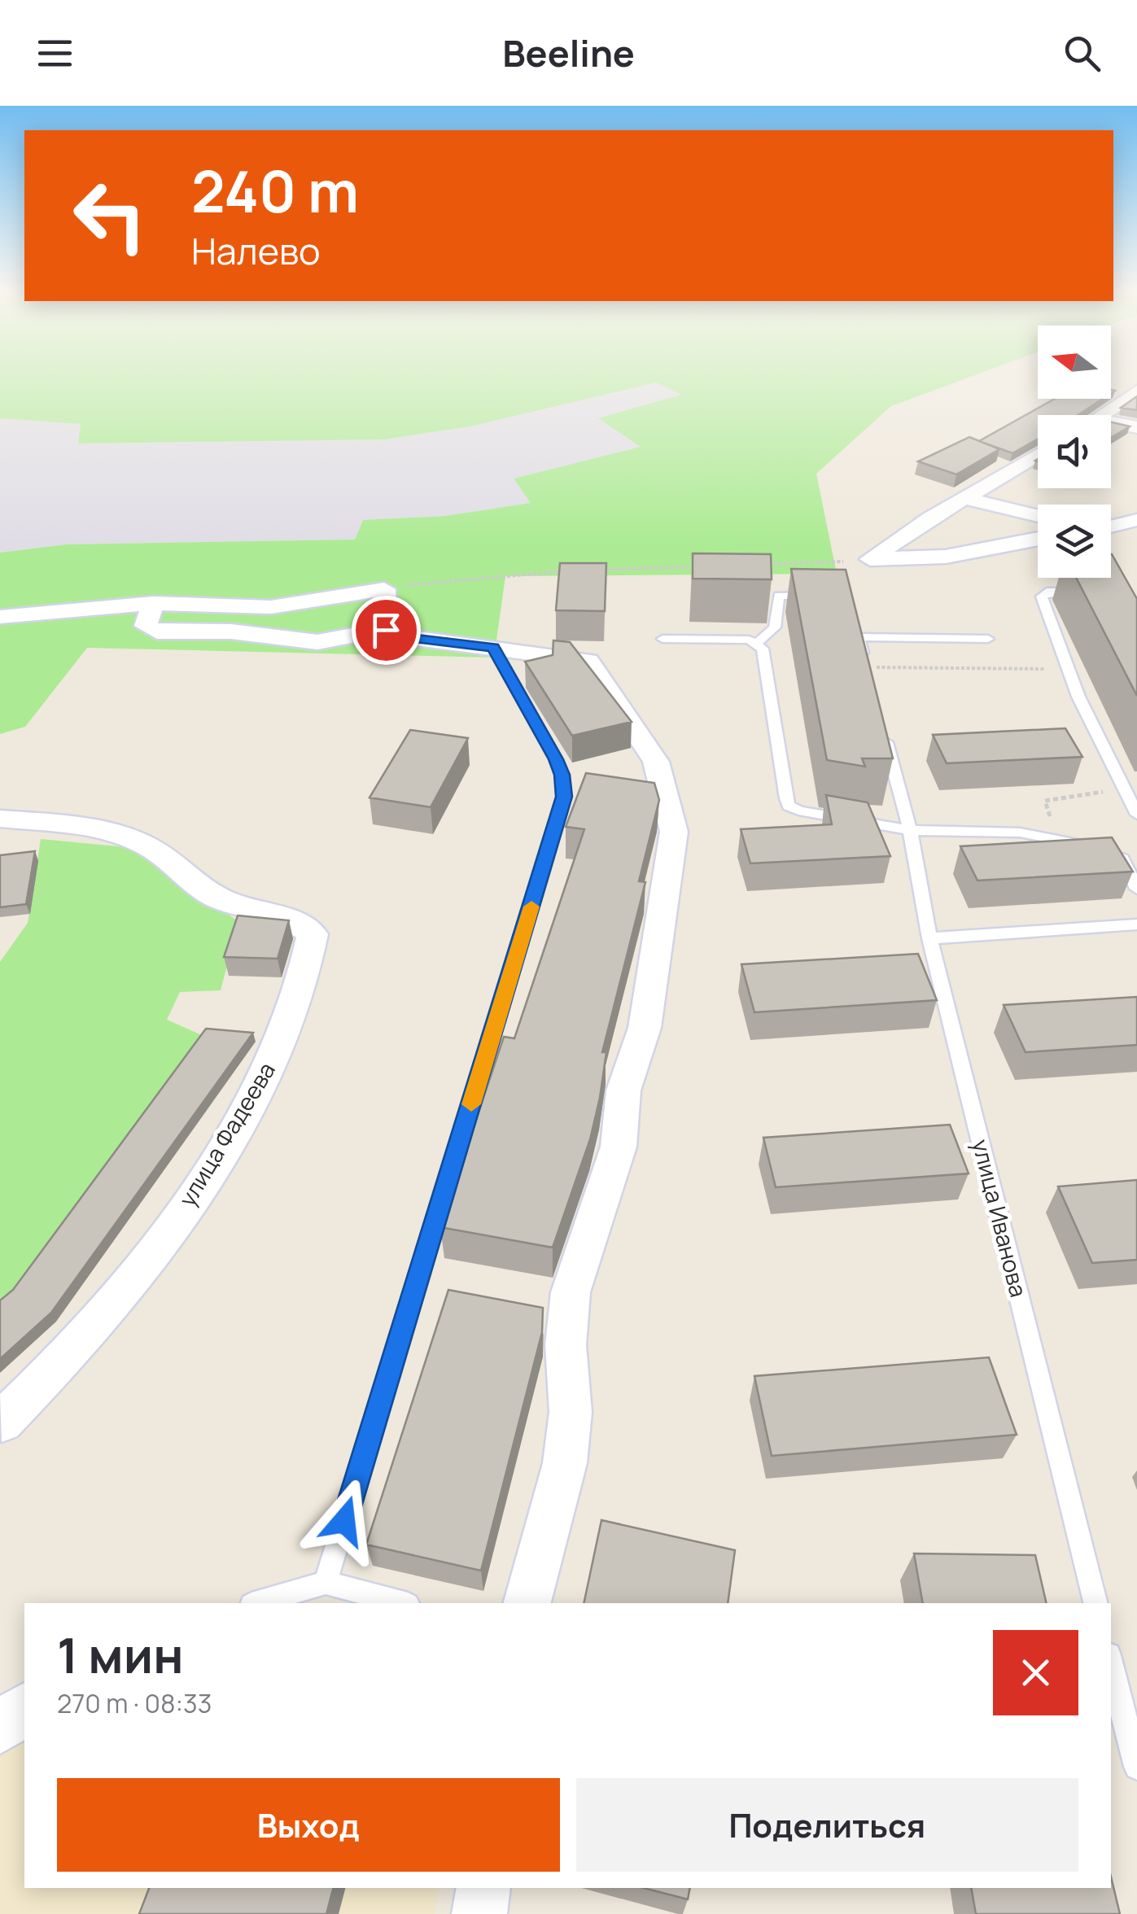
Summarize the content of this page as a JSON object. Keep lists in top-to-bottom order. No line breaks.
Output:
{"streets":{"street":["улица Фадеева"],"lane":["улица Иванова"]},"north":"left","page":{"header":"Beeline","turn":["240 m","Налево"],"heading":["1 мин","270 m · 08:33"],"buttons":["Выход","Поделиться"]}}
